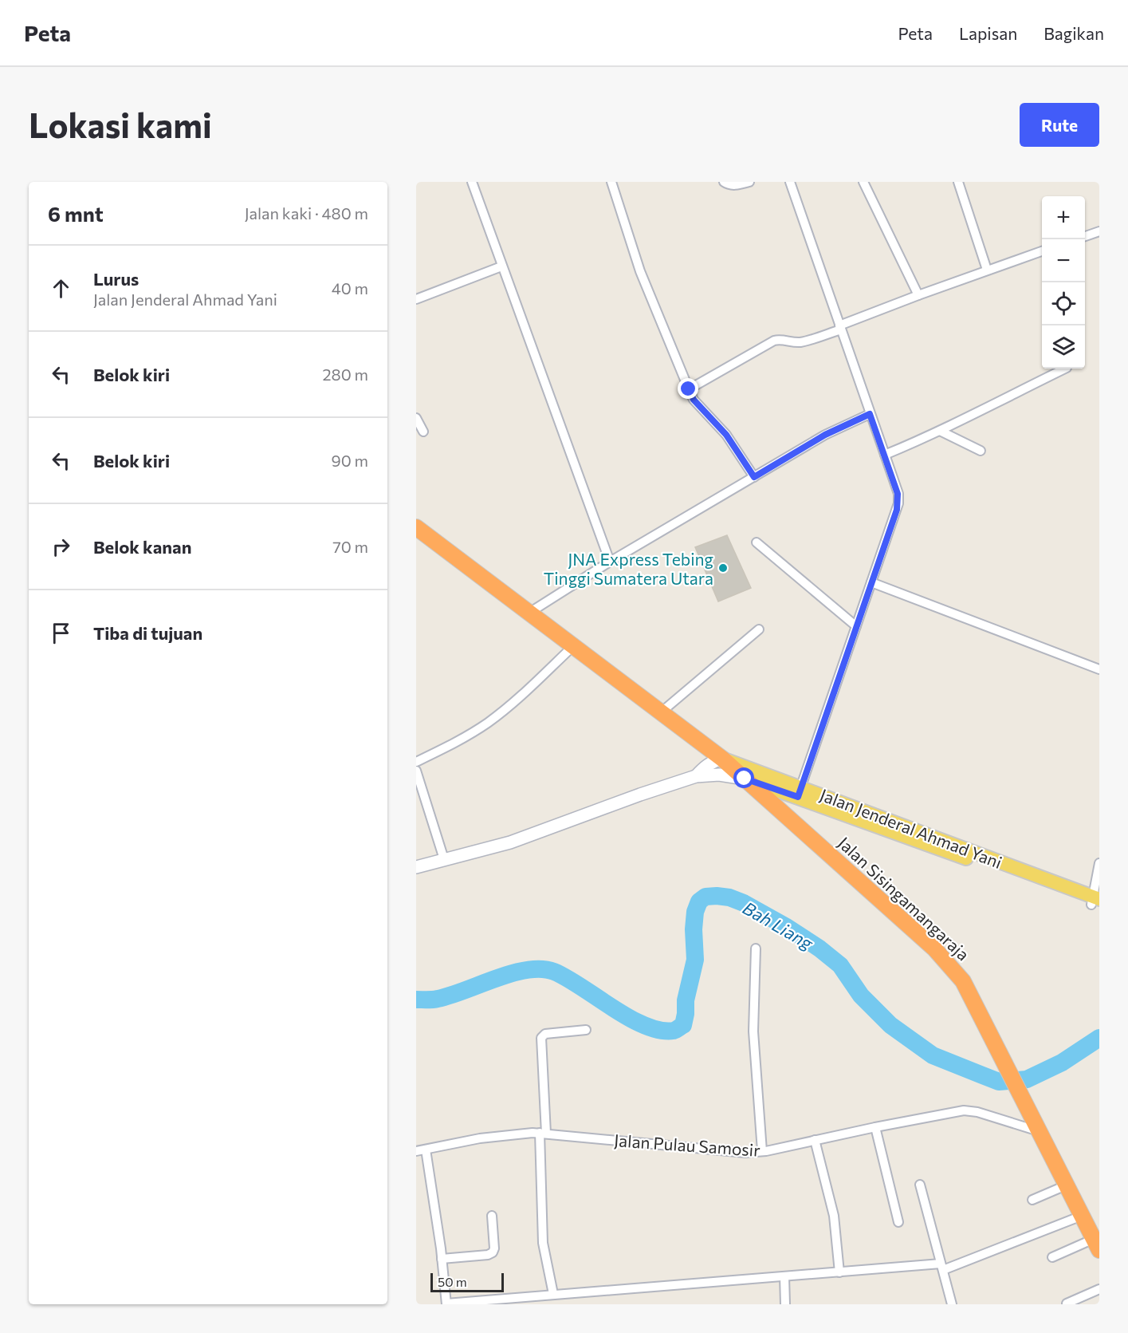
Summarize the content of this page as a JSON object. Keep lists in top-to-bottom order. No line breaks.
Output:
{"streets":{"highway":["Jalan Sisingamangaraja"],"main road":["Jalan Jenderal Ahmad Yani"],"street":["Jalan Pulau Samosir"]},"crossings":[["Jalan Jenderal Ahmad Yani","Jalan Sisingamangaraja"],["Jalan Sisingamangaraja","Jalan Pulau Samosir"]],"water":["Bah Liang"],"places":["JNA Express Tebing Tinggi Sumatera Utara"],"scale_bar":"50 m","page":{"header":"Peta","nav":["Peta","Lapisan","Bagikan"],"buttons":"Rute","title":"Lokasi kami","heading":["6 mnt","Jalan kaki · 480 m"],"map_buttons":["+","−"],"list":[["Lurus","Jalan Jenderal Ahmad Yani","40 m"],["Belok kiri","280 m"],["Belok kiri","90 m"],["Belok kanan","70 m"],"Tiba di tujuan"],"scale":"50 m"}}
